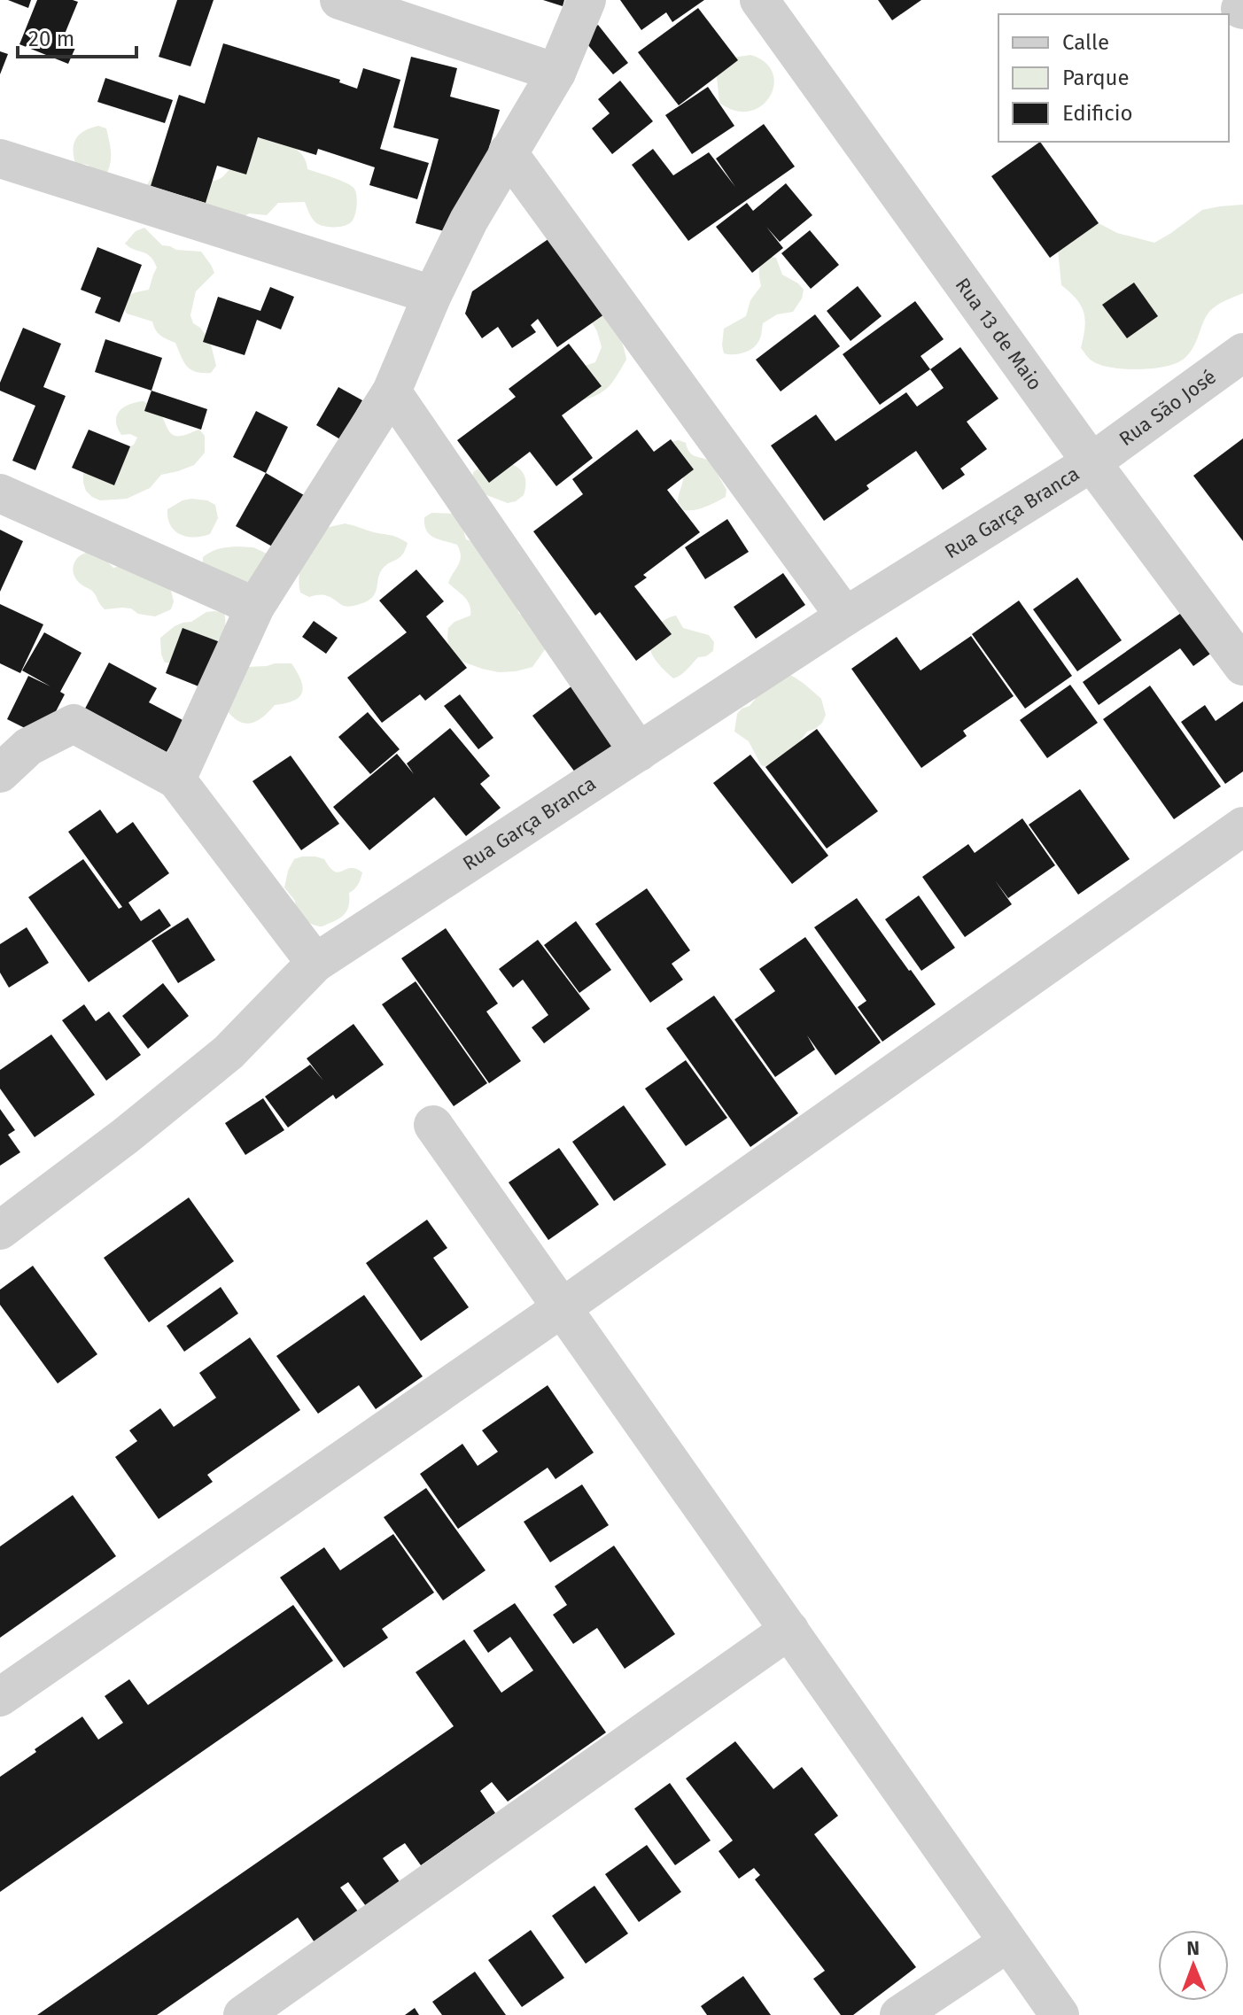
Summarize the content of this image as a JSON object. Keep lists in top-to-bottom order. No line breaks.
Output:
{"streets":{"street":["Rua 13 de Maio","Rua São José","Rua Garça Branca"]},"crossings":[["Rua 13 de Maio","Rua São José"],["Rua 13 de Maio","Rua Garça Branca"],["Rua São José","Rua Garça Branca"]],"legend":["Calle","Parque","Edificio"],"scale_bar":"20 m","north":"top"}
